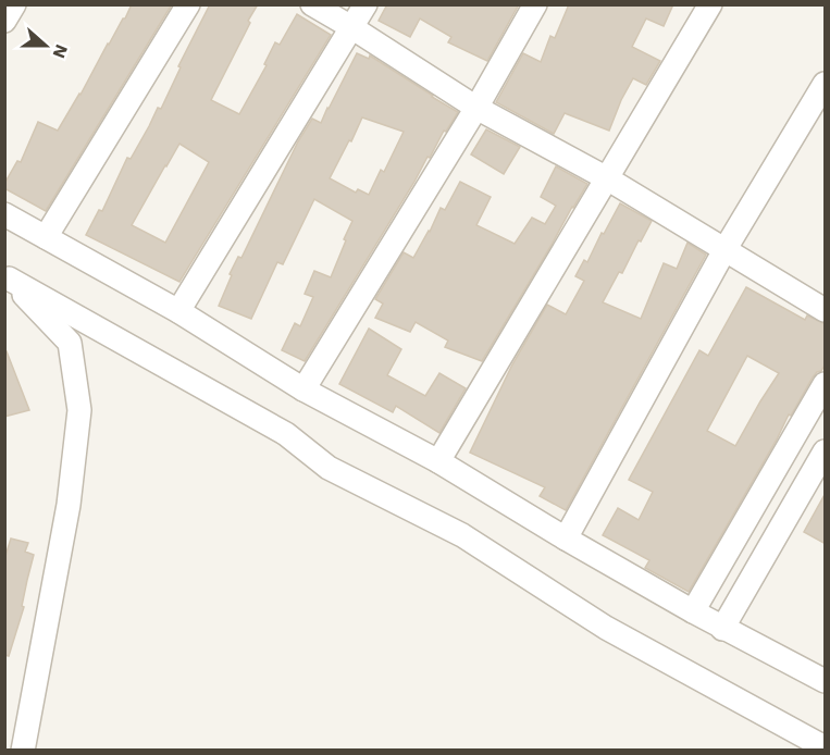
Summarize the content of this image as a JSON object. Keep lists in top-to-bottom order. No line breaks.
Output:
{"north":"right"}
